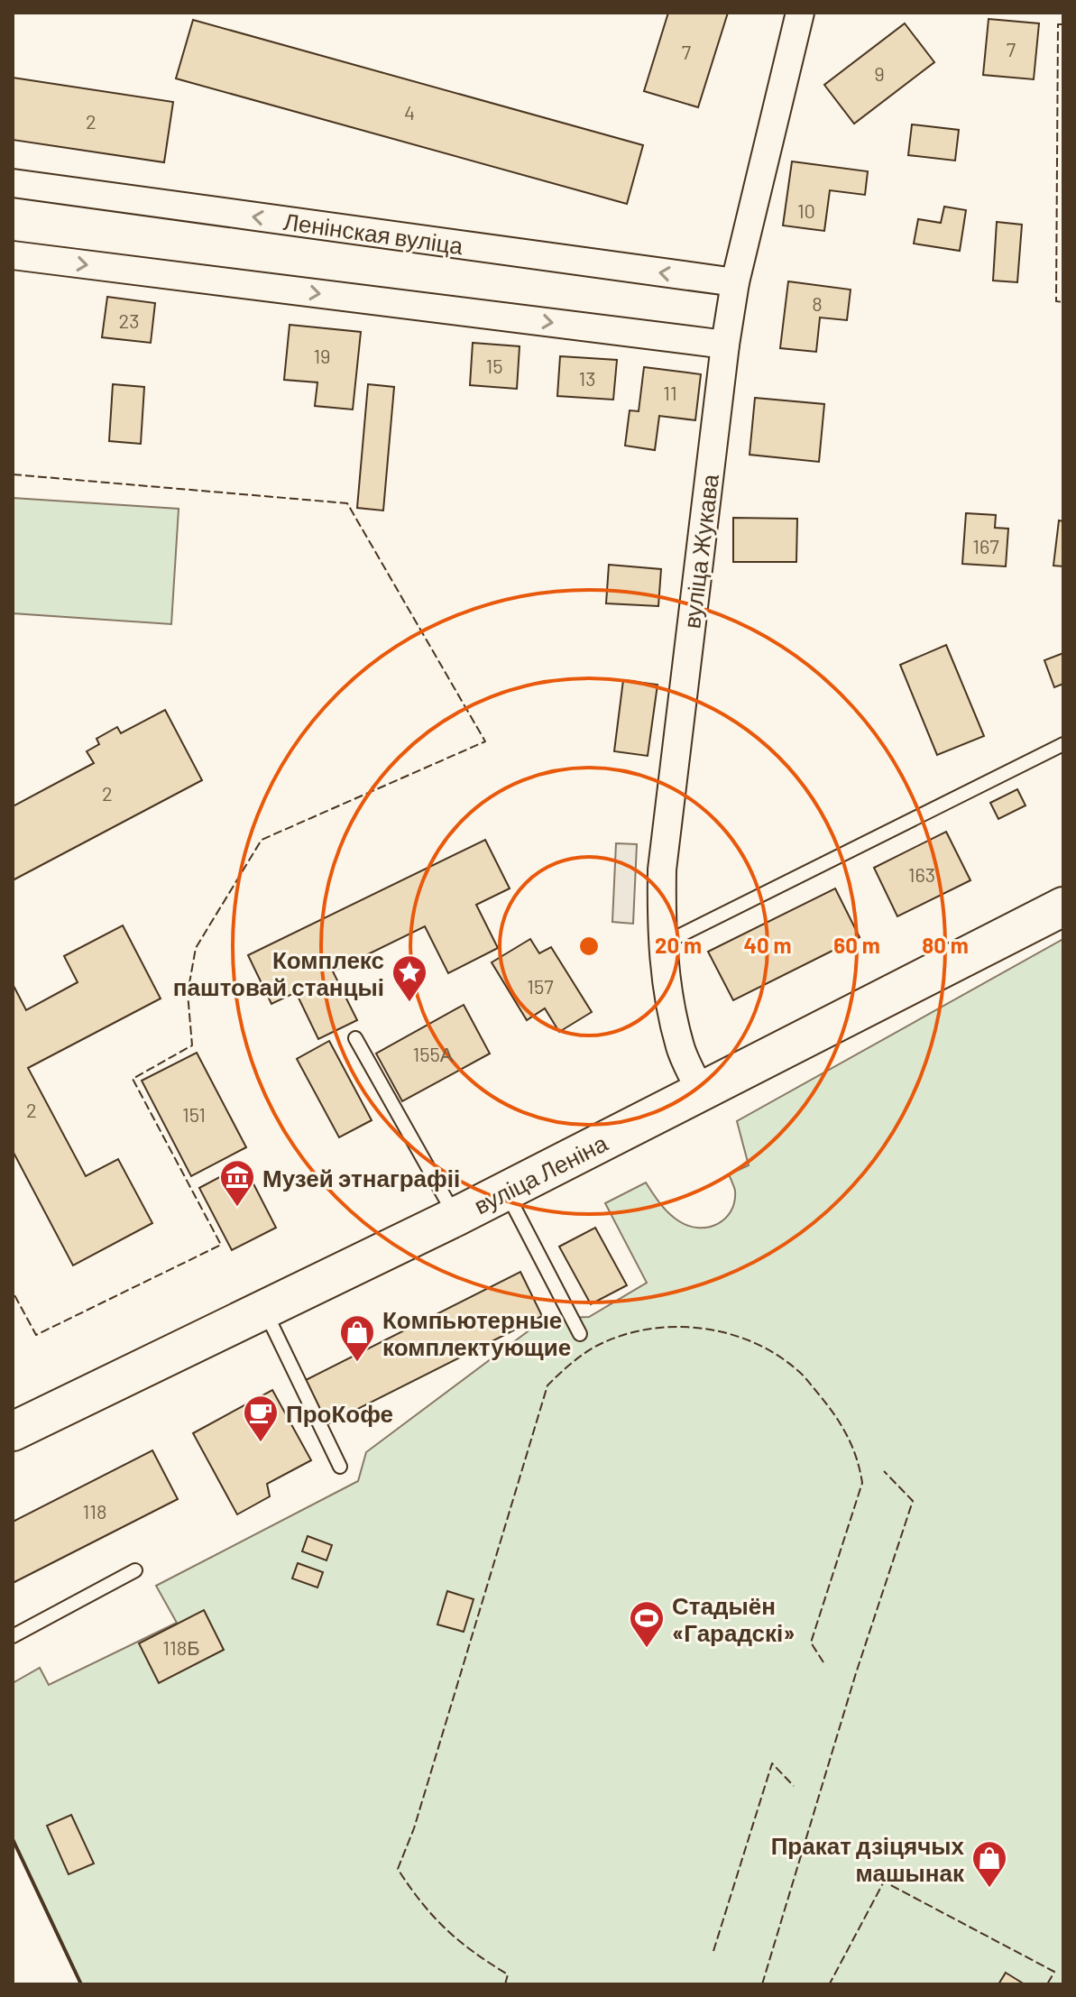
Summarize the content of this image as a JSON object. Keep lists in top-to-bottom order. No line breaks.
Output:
{"streets":{"main road":["вуліца Леніна"],"street":["Ленінская вуліца","вуліца Жукава"]},"crossings":[["Ленінская вуліца","вуліца Жукава"],["вуліца Жукава","вуліца Леніна"]],"places":{"place":["Комплекс паштовай станцыі"],"museum":["Музей этнаграфіі"],"shop":["Компьютерные комплектующие","Пракат дзіцячых машынак"],"cafe":["ПроКофе"],"sports":["Стадыён «Гарадскі»"]},"house_numbers":["7","7","9","4","2","10","8","23","19","15","13","11","167","2","163","157","155А","2","151","118","118Б"],"rings":["20 m","40 m","60 m","80 m"]}
